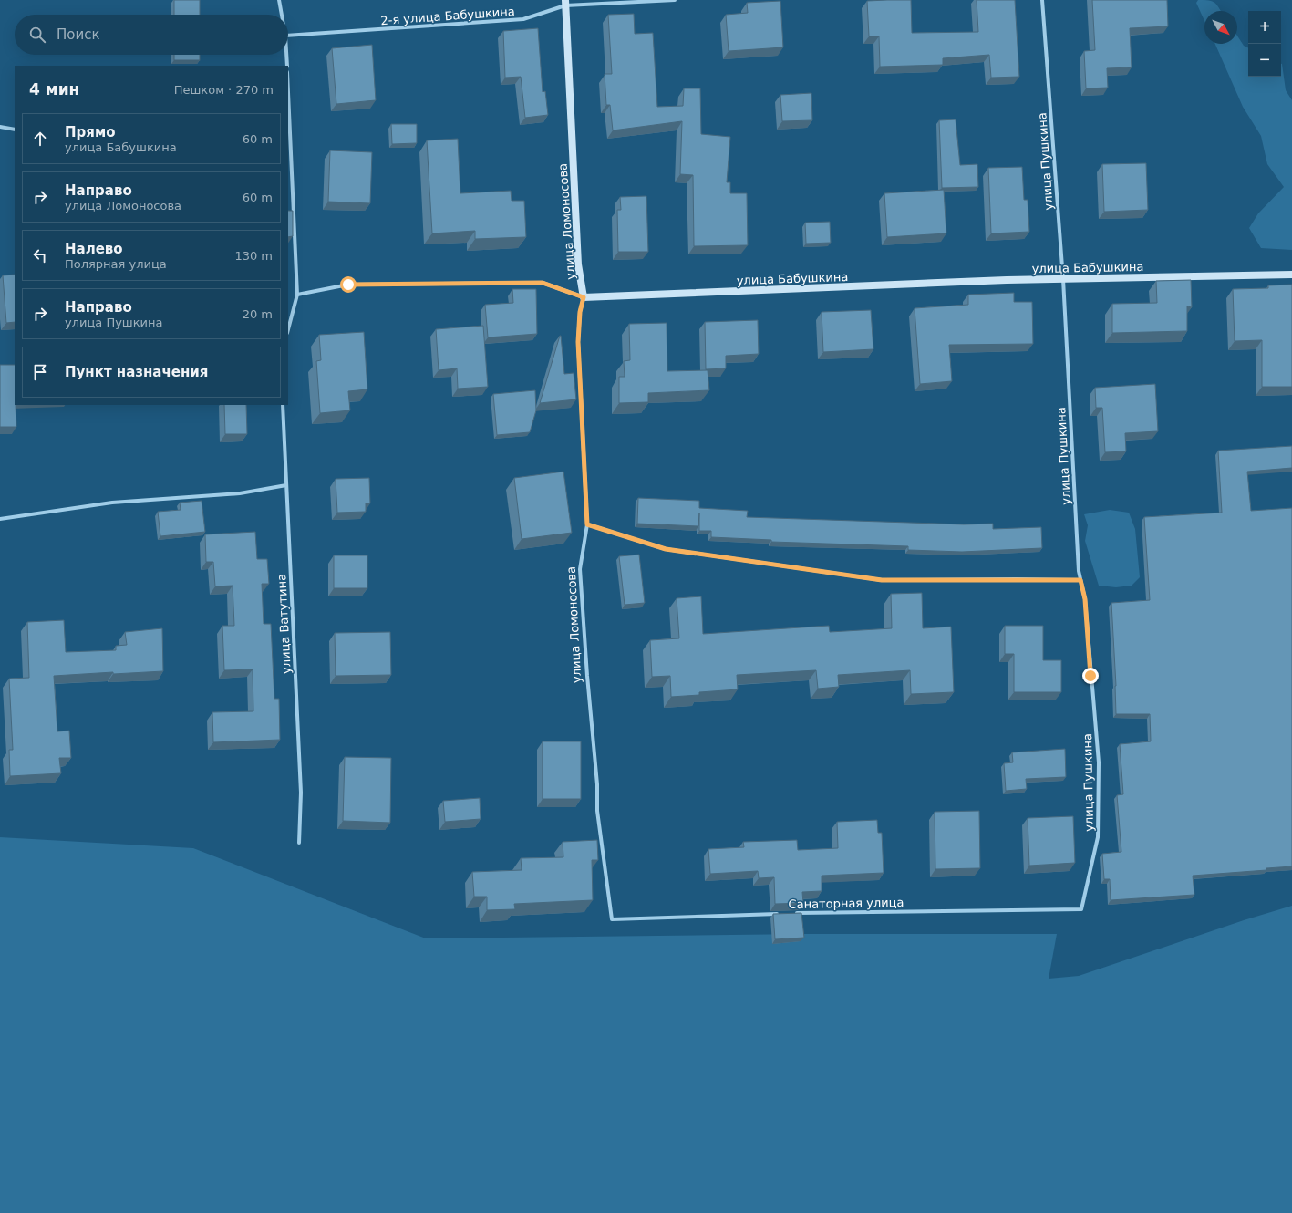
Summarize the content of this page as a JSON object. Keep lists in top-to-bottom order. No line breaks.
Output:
{"streets":{"street":["2-я улица Бабушкина","улица Пушкина","улица Ломоносова","улица Бабушкина","улица Ватутина","Санаторная улица"]},"crossings":[["2-я улица Бабушкина","улица Ломоносова"],["улица Пушкина","улица Бабушкина"],["улица Пушкина","Санаторная улица"],["улица Ломоносова","улица Бабушкина"],["улица Ломоносова","Санаторная улица"]],"north":"bottom right","page":{"map_buttons":["+","−"],"search":"Поиск","heading":["4 мин","Пешком · 270 m"],"list":[["Прямо","улица Бабушкина","60 m"],["Направо","улица Ломоносова","60 m"],["Налево","Полярная улица","130 m"],["Направо","улица Пушкина","20 m"],"Пункт назначения"]}}
